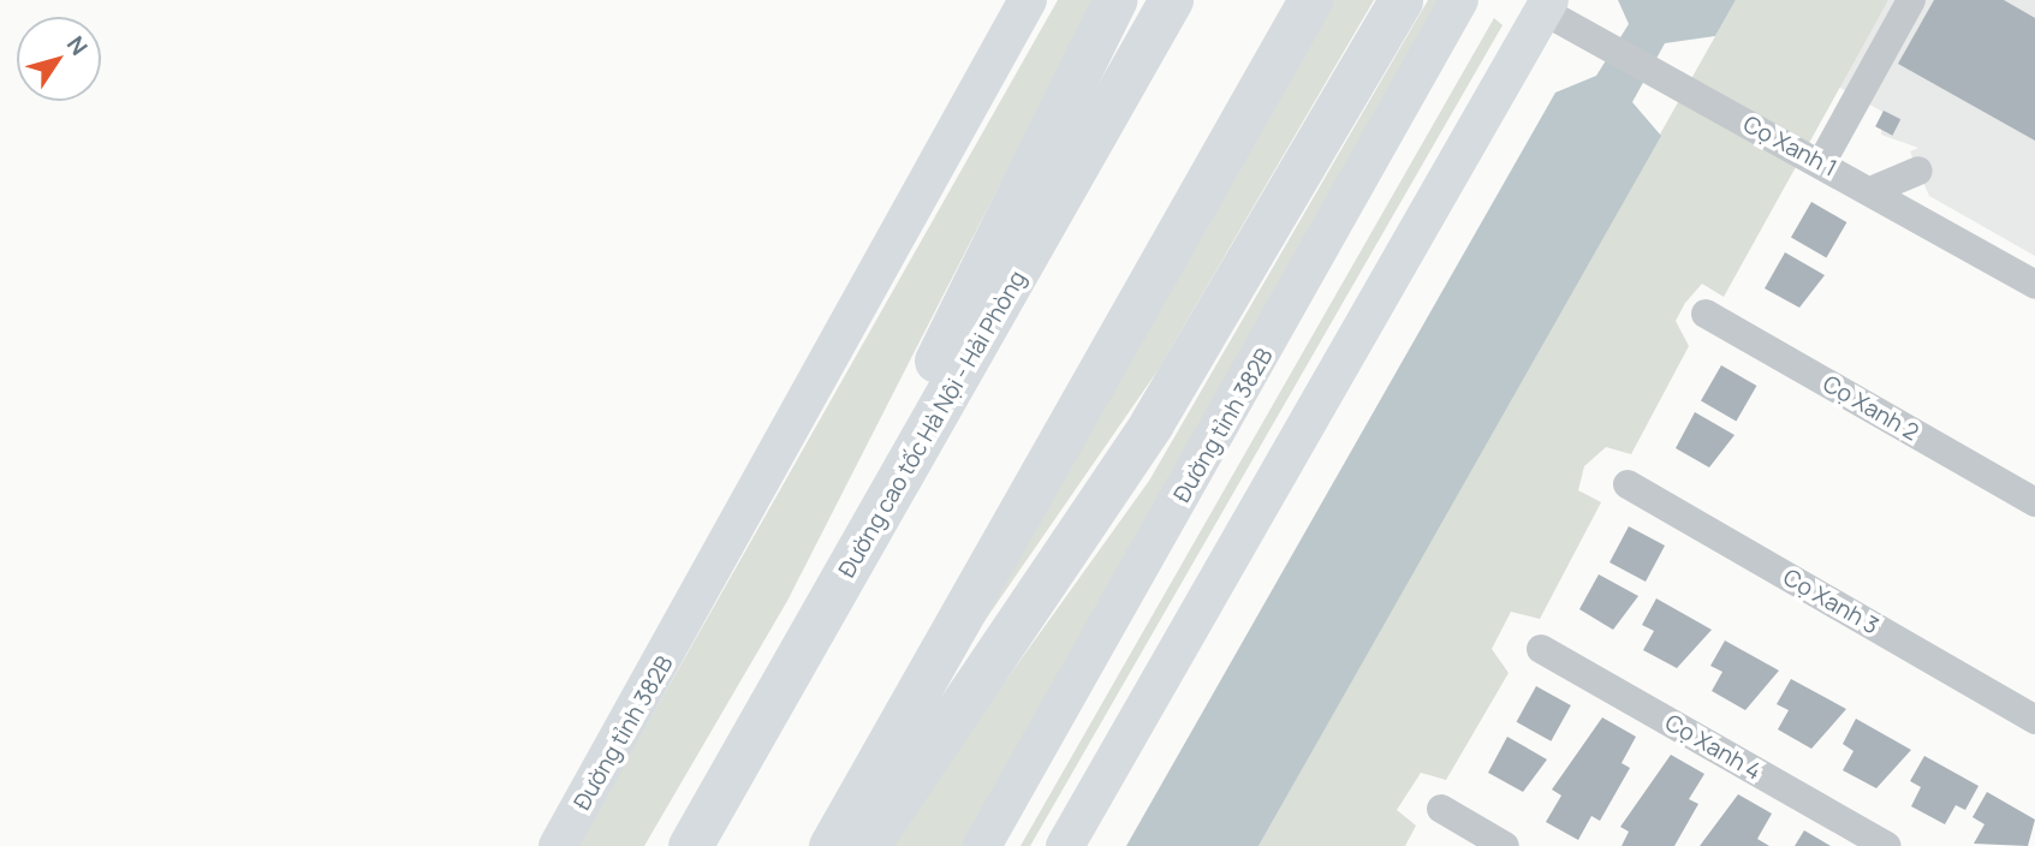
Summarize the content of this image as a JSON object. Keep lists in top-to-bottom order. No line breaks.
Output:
{"streets":{"highway":["Đường cao tốc Hà Nội - Hải Phòng"],"main road":["Đường tỉnh 382B"],"street":["Cọ Xanh 1","Cọ Xanh 2","Cọ Xanh 3","Cọ Xanh 4"]},"north":"top right"}
